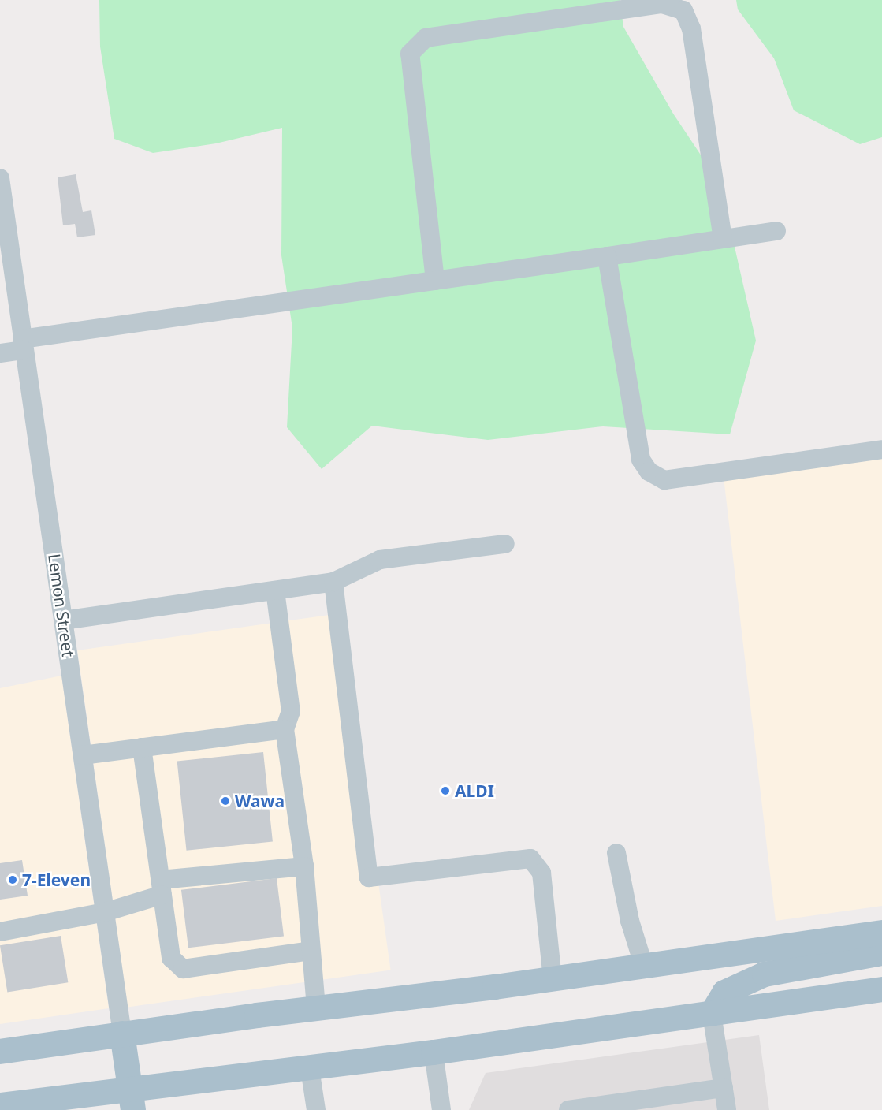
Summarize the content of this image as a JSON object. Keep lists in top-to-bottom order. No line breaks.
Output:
{"streets":{"street":["Lemon Street"]},"places":["ALDI","Wawa","7-Eleven"]}
